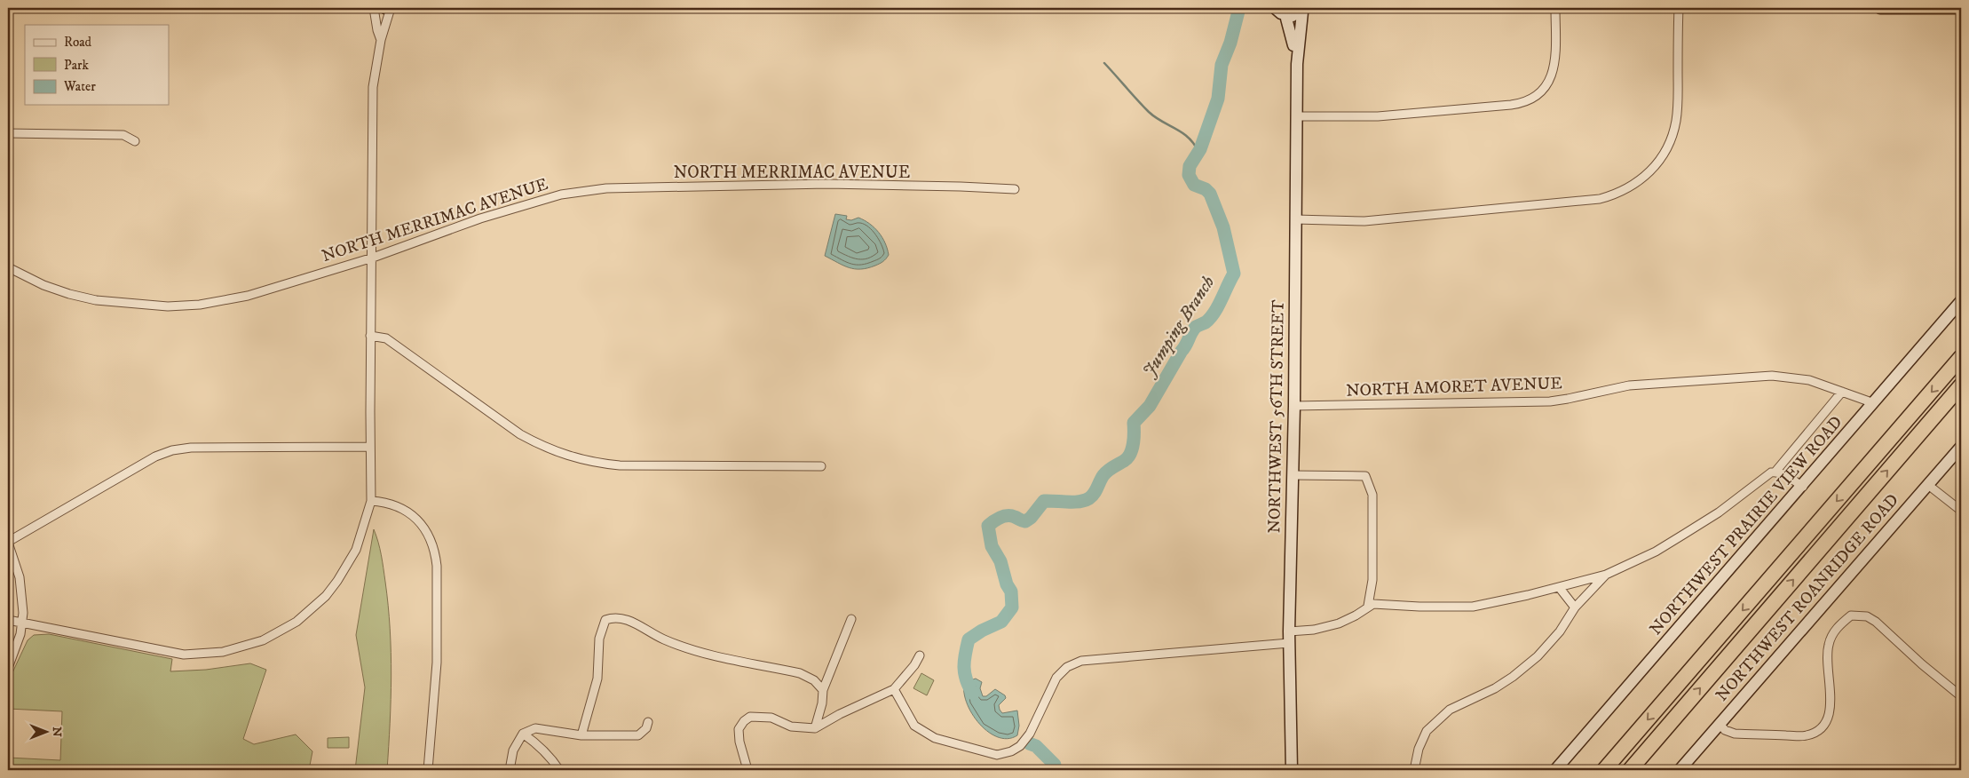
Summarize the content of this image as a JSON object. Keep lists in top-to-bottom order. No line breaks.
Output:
{"streets":{"street":["NORTH MERRIMAC AVENUE","NORTH AMORET AVENUE","NORTHWEST 56TH STREET","NORTHWEST PRAIRIE VIEW ROAD","NORTHWEST ROANRIDGE ROAD"]},"crossings":[["NORTH AMORET AVENUE","NORTHWEST 56TH STREET"],["NORTH AMORET AVENUE","NORTHWEST PRAIRIE VIEW ROAD"]],"water":["Jumping Branch"],"legend":["Road","Park","Water"],"north":"right"}
